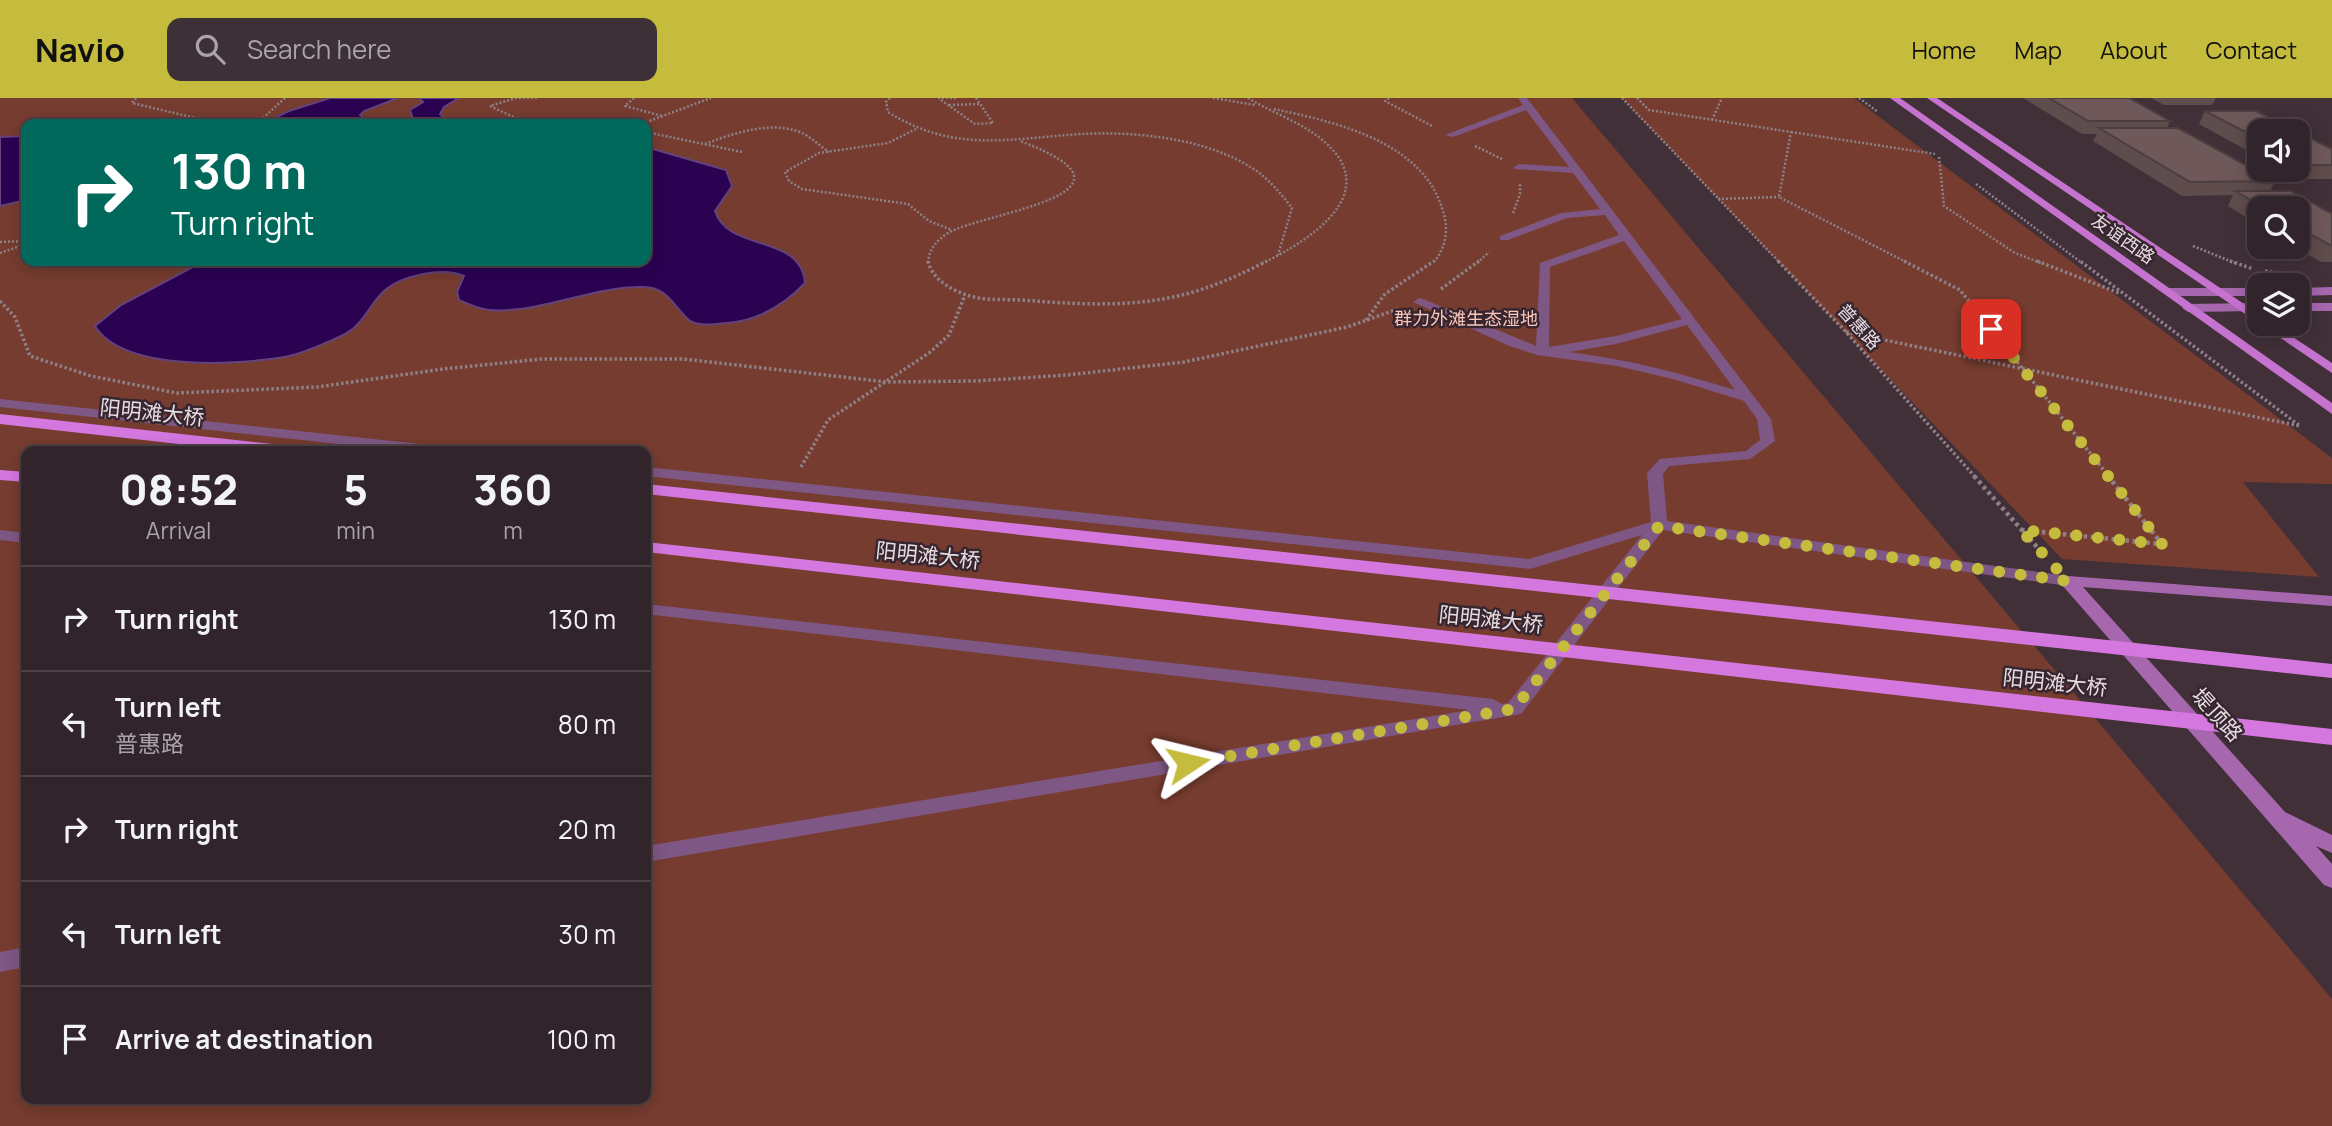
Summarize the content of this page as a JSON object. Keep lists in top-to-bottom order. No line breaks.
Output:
{"streets":{"highway":["阳明滩大桥"],"main road":["友谊西路","堤顶路"],"path":["普惠路"]},"crossings":[["普惠路","堤顶路"]],"parks":["群力外滩生态湿地"],"page":{"header":"Navio","search":"Search here","nav":["Home","Map","About","Contact"],"turn":["130 m","Turn right"],"eta":["08:52","Arrival","5","min","360","m"],"list":[{"name":"Turn right","value":"130 m"},{"name":"Turn left","note":"普惠路","value":"80 m"},{"name":"Turn right","value":"20 m"},{"name":"Turn left","value":"30 m"},{"name":"Arrive at destination","value":"100 m"}]}}
